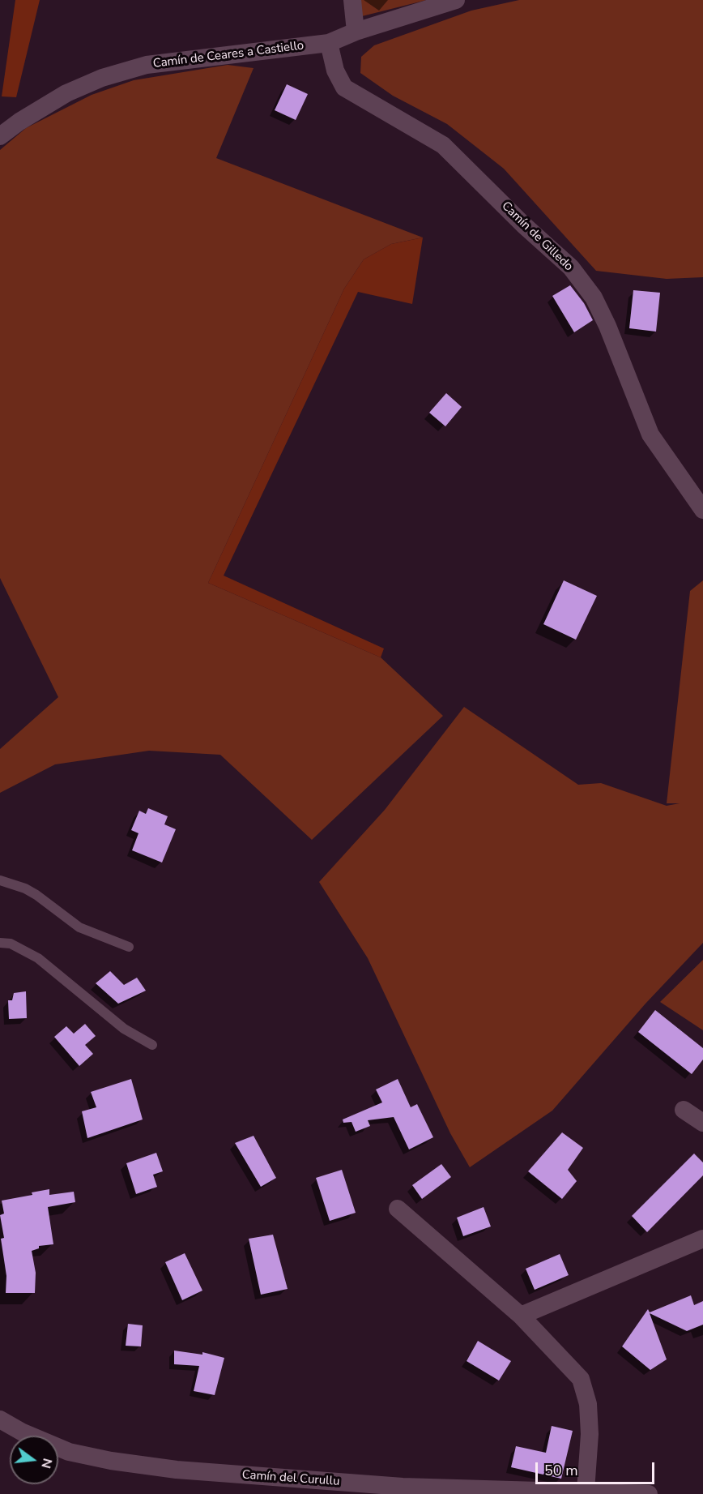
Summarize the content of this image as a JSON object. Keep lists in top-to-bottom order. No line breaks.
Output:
{"streets":{"street":["Camín de Ceares a Castiello","Camín de Gilledo","Camín del Curullu"]},"crossings":[["Camín de Ceares a Castiello","Camín de Gilledo"]],"scale_bar":"50 m","north":"right"}
